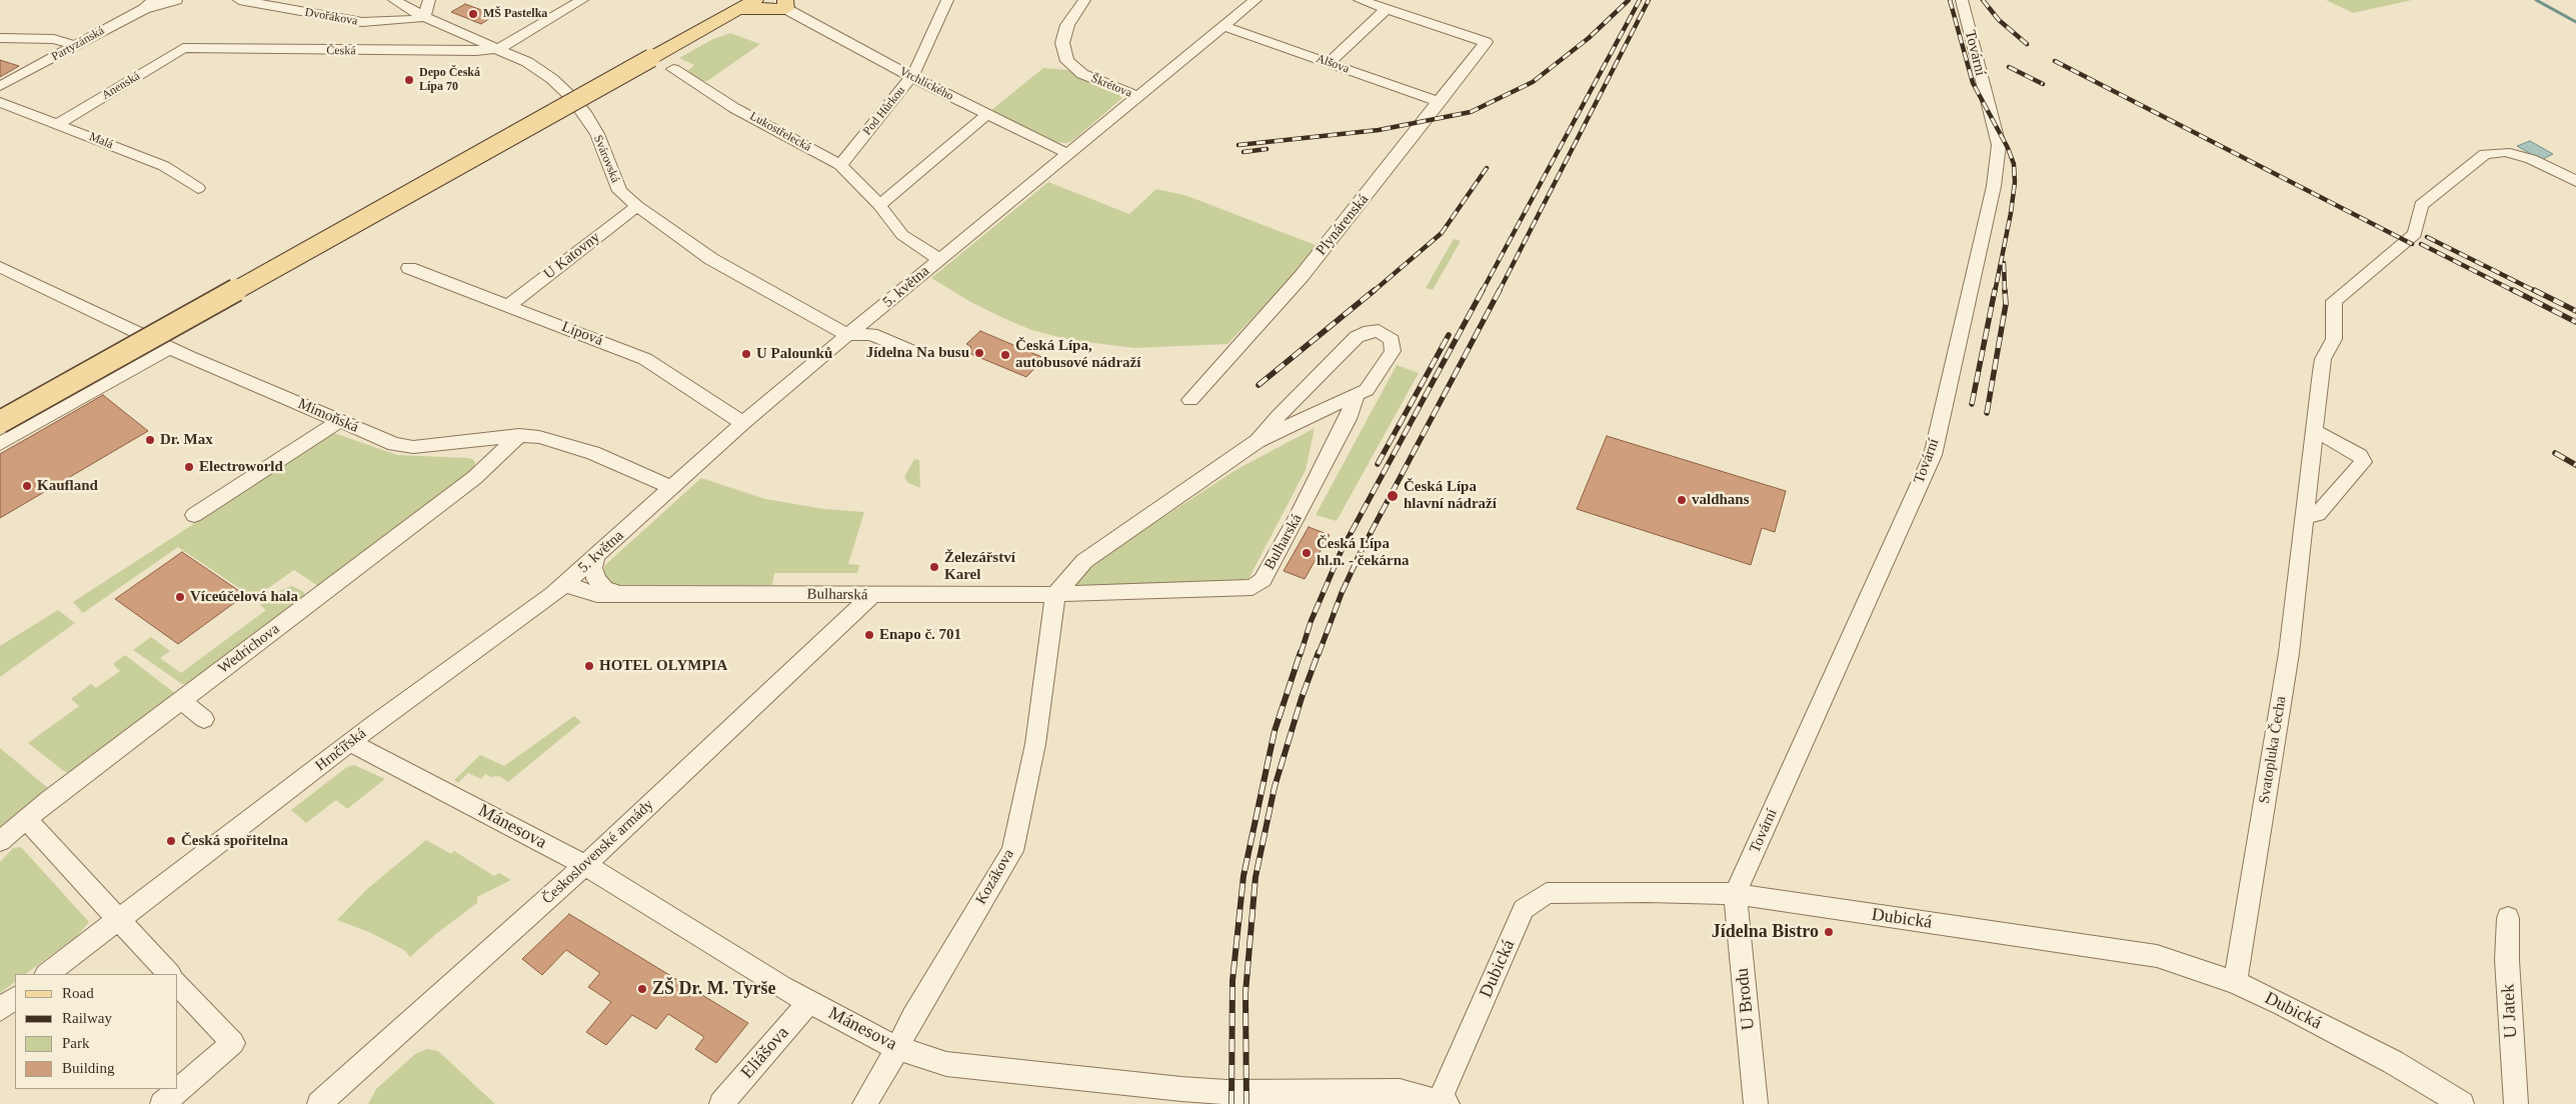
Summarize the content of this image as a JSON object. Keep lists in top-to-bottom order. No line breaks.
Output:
{"streets":{"street":["Dvořákova","Partyzánská","Česká","Tovární","Alšova","Vrchlického","Anenská","Škrétova","Pod Hůrkou","Lukostřelecká","Malá","Svárovská","Plynárenská","U Katovny","5. května","Lípová","Mimoňská","Bulharská","Wedrichova","Hrnčířská","Svatopluka Čecha","Mánesova","Československé armády","Kozákova","Dubická","U Brodu","U Jatek","Eliášova"]},"crossings":[["Dvořákova","Svárovská"],["Česká","Anenská"],["Česká","Svárovská"],["Tovární","Dubická"],["Tovární","U Brodu"],["Alšova","Plynárenská"],["Alšova","5. května"],["Vrchlického","Pod Hůrkou"],["Vrchlického","5. května"],["Anenská","Malá"],["Škrétova","5. května"],["Pod Hůrkou","Lukostřelecká"],["Lukostřelecká","5. května"],["Svárovská","U Katovny"],["Svárovská","5. května"],["U Katovny","Lípová"],["5. května","Lípová"],["5. května","Mimoňská"],["5. května","Bulharská"],["5. května","Hrnčířská"],["Mimoňská","Wedrichova"],["Bulharská","Hrnčířská"],["Bulharská","Československé armády"],["Bulharská","Kozákova"],["Hrnčířská","Mánesova"],["Svatopluka Čecha","Dubická"],["Mánesova","Československé armády"],["Mánesova","Kozákova"],["Mánesova","Dubická"],["Mánesova","Eliášova"],["Dubická","U Brodu"]],"places":["MŠ Pastelka","Depo Česká Lípa 70","Jídelna Na busu","U Palounků","Česká Lípa, autobusové nádraží","Dr. Max","Electroworld","Kaufland","Česká Lípa hlavní nádraží","valdhans","Česká Lípa hl.n. - čekárna","Železářství Karel","Víceúčelová hala","Enapo č. 701","HOTEL OLYMPIA","Česká spořitelna","Jídelna Bistro","ZŠ Dr. M. Tyrše"],"legend":["Road","Railway","Park","Building"]}
